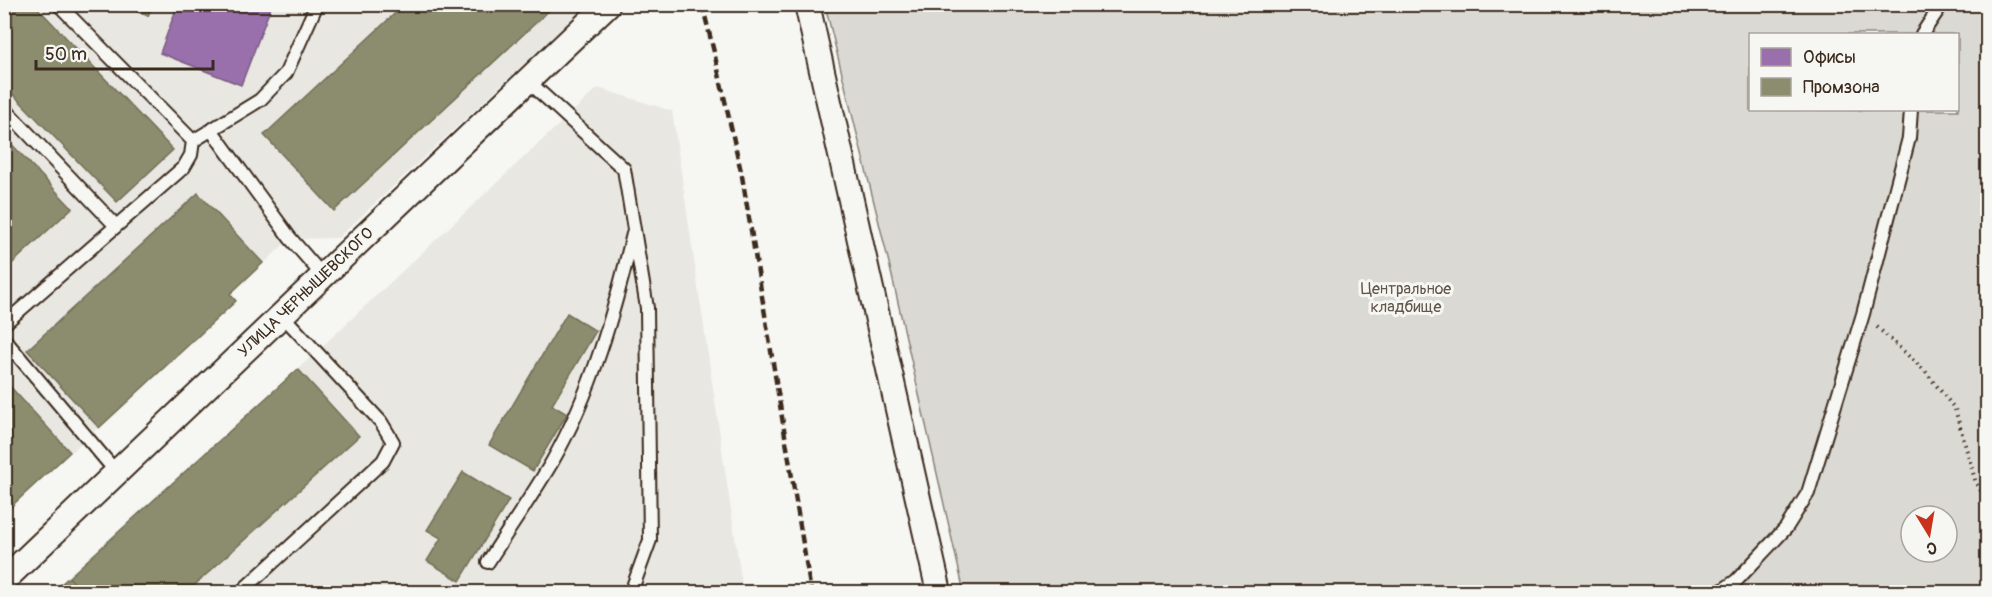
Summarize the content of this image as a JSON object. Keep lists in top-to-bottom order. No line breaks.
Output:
{"streets":{"street":["УЛИЦА ЧЕРНЫШЕВСКОГО"]},"parks":["Центральное кладбище"],"legend":["Офисы","Промзона"],"scale_bar":"50 m","north":"bottom"}
